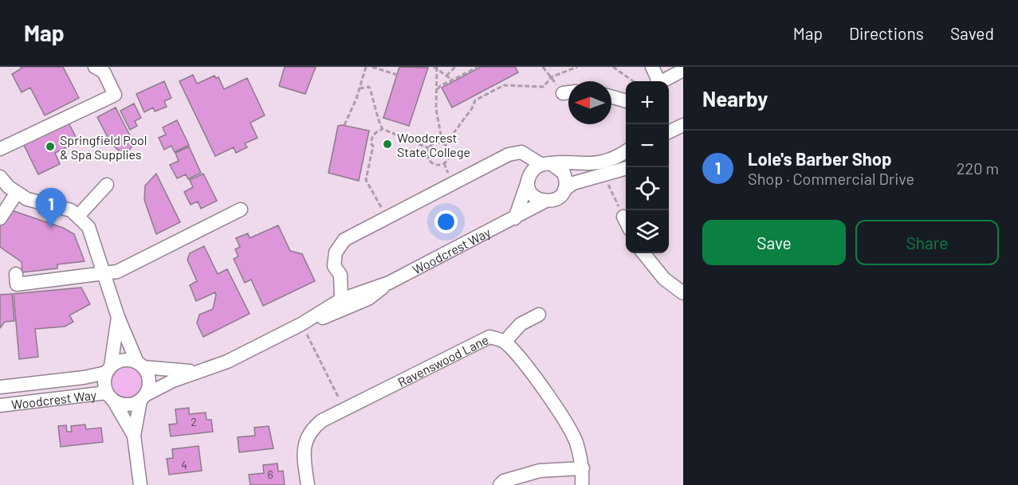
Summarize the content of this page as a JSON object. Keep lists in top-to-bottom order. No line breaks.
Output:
{"streets":{"street":["Woodcrest Way","Ravenswood Lane"]},"places":["Woodcrest State College","Springfield Pool & Spa Supplies"],"house_numbers":["2","4","6"],"north":"left","page":{"header":"Map","nav":["Map","Directions","Saved"],"heading":"Nearby","map_buttons":["+","−"],"list":[{"mark":"1","name":"Lole's Barber Shop","note":"Shop · Commercial Drive","value":"220 m"}],"pins":"1","buttons":["Save","Share"]}}
